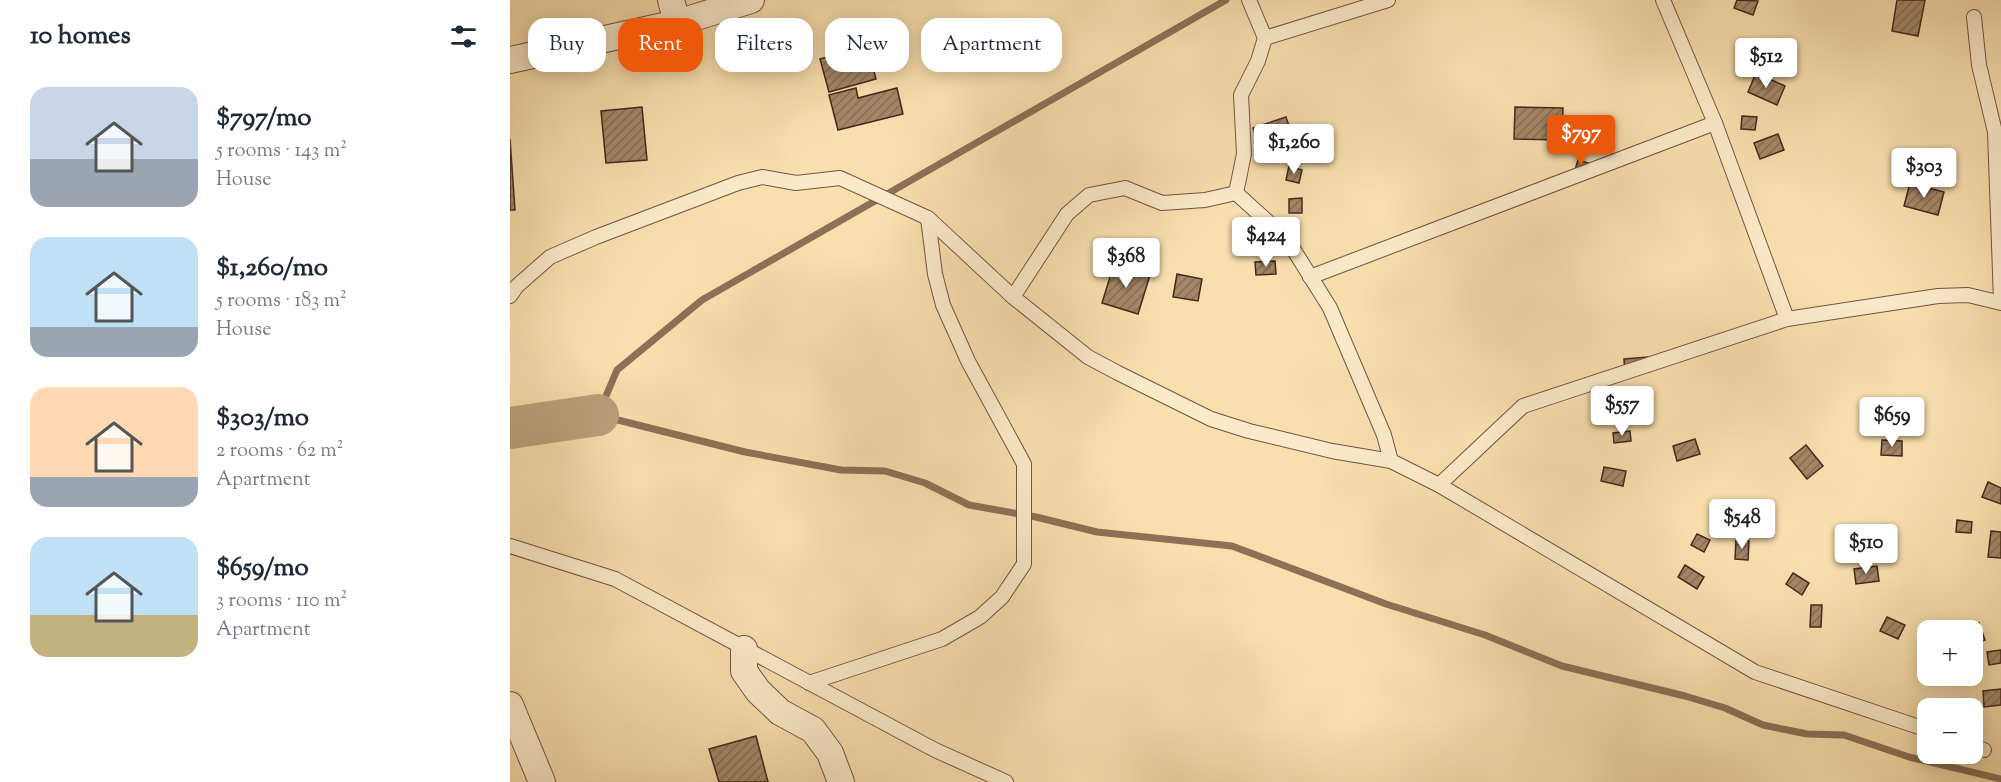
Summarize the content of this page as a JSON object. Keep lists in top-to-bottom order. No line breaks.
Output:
{"page":{"heading":"10 homes","chip":["Buy","Rent","Filters","New","Apartment"],"price":["$512","$797","$1,260","$303","$424","$368","$557","$659","$548","$510"],"list":[{"name":"$797/mo","note":"5 rooms · 143 m² · House"},{"name":"$1,260/mo","note":"5 rooms · 183 m² · House"},{"name":"$303/mo","note":"2 rooms · 62 m² · Apartment"},{"name":"$659/mo","note":"3 rooms · 110 m² · Apartment"}],"map_buttons":["+","−"]}}
